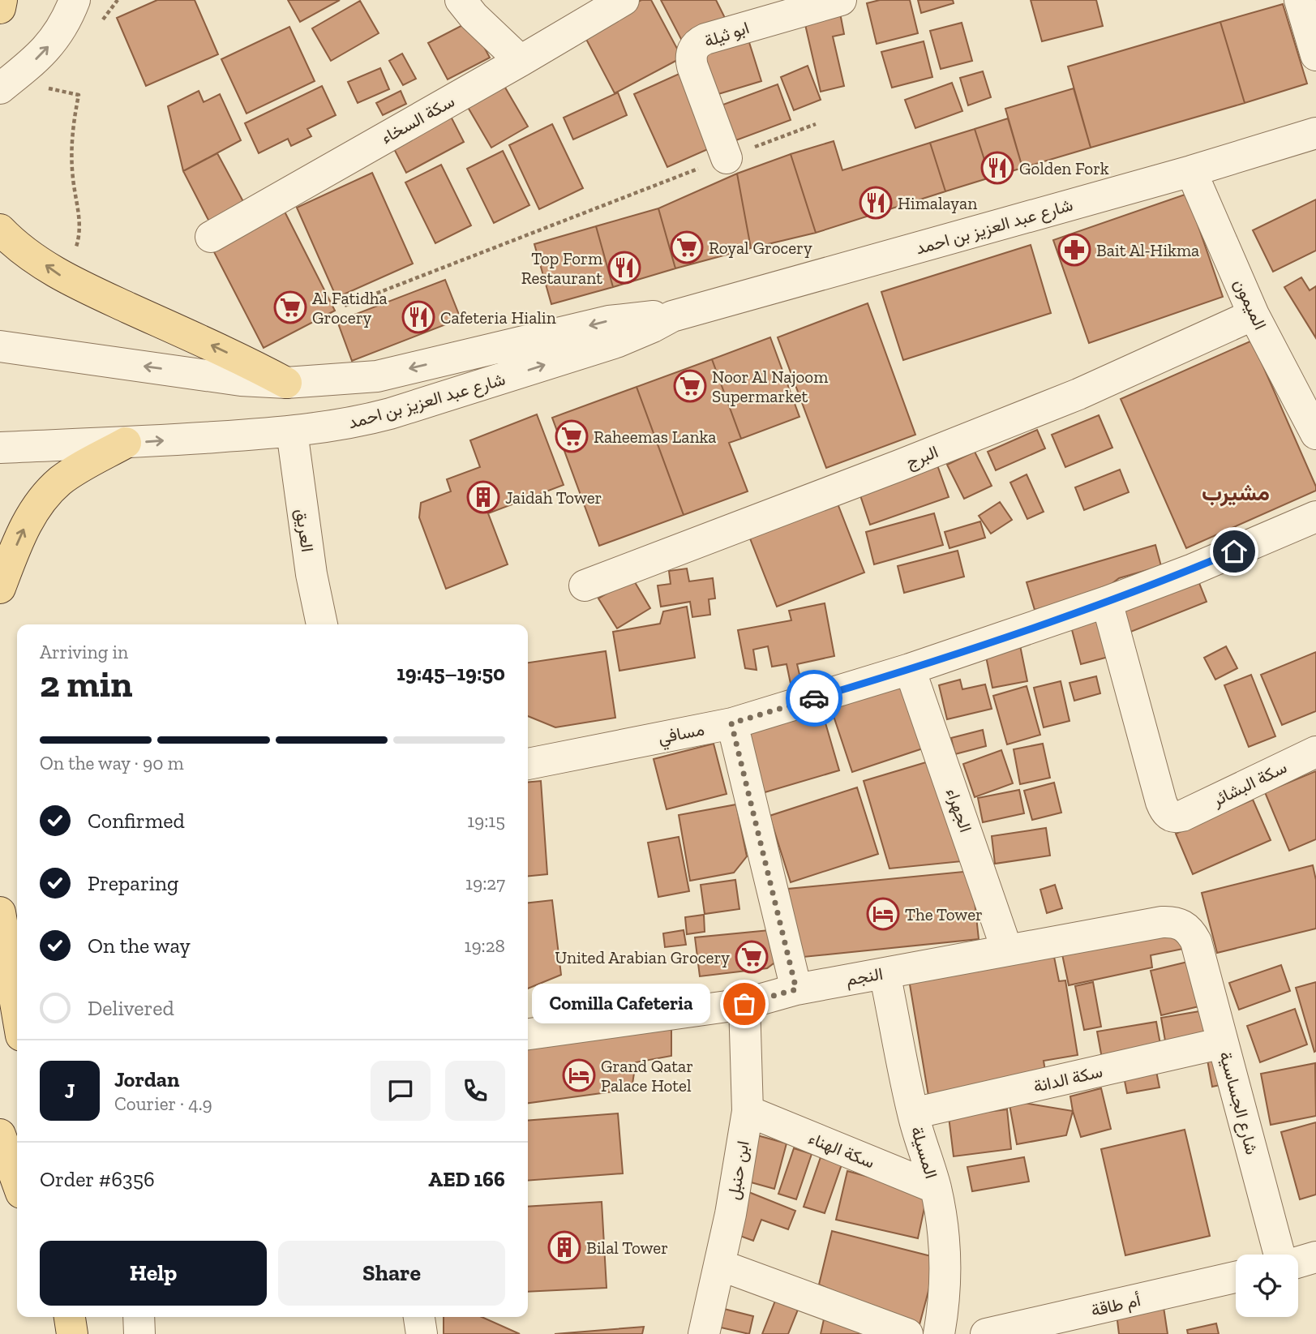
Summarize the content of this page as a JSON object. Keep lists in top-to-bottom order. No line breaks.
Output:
{"streets":{"street":["ابو ثيلة","سكة السخاء","شارع عبد العزيز بن احمد","الميمون","البرج","العريق","مسافي","سكة البشائر","الجهراء","النجم","سكة الدانة","شارع الجساسية","سكة الهناء","المسيلة","ابن حنبل","أم طاقة"]},"crossings":[["شارع عبد العزيز بن احمد","الميمون"],["شارع عبد العزيز بن احمد","العريق"],["الميمون","البرج"],["مسافي","سكة البشائر"],["مسافي","الجهراء"],["الجهراء","النجم"],["النجم","شارع الجساسية"],["النجم","المسيلة"],["النجم","ابن حنبل"],["سكة الدانة","شارع الجساسية"],["سكة الدانة","المسيلة"],["سكة الهناء","المسيلة"],["سكة الهناء","ابن حنبل"]],"districts":["مشيرب"],"places":{"restaurant":["Golden Fork","Himalayan","Top Form Restaurant","Cafeteria Hialin"],"supermarket":["Royal Grocery","Al Fatidha Grocery","Noor Al Najoom Supermarket","Raheemas Lanka","United Arabian Grocery"],"pharmacy":["Bait Al-Hikma"],"building":["Jaidah Tower","Bilal Tower"],"hotel":["The Tower","Grand Qatar Palace Hotel"],"other":["Comilla Cafeteria"]},"page":{"heading":["2 min","Arriving in","19:45–19:50"],"panel":["Jordan","Courier · 4.9","Order #6356","AED 166"],"bar":"On the way · 90 m","list":[["Confirmed","19:15"],["Preparing","19:27"],["On the way","19:28"],"Delivered"],"bubble":"Comilla Cafeteria","round":"J","buttons":["Help","Share"]}}
